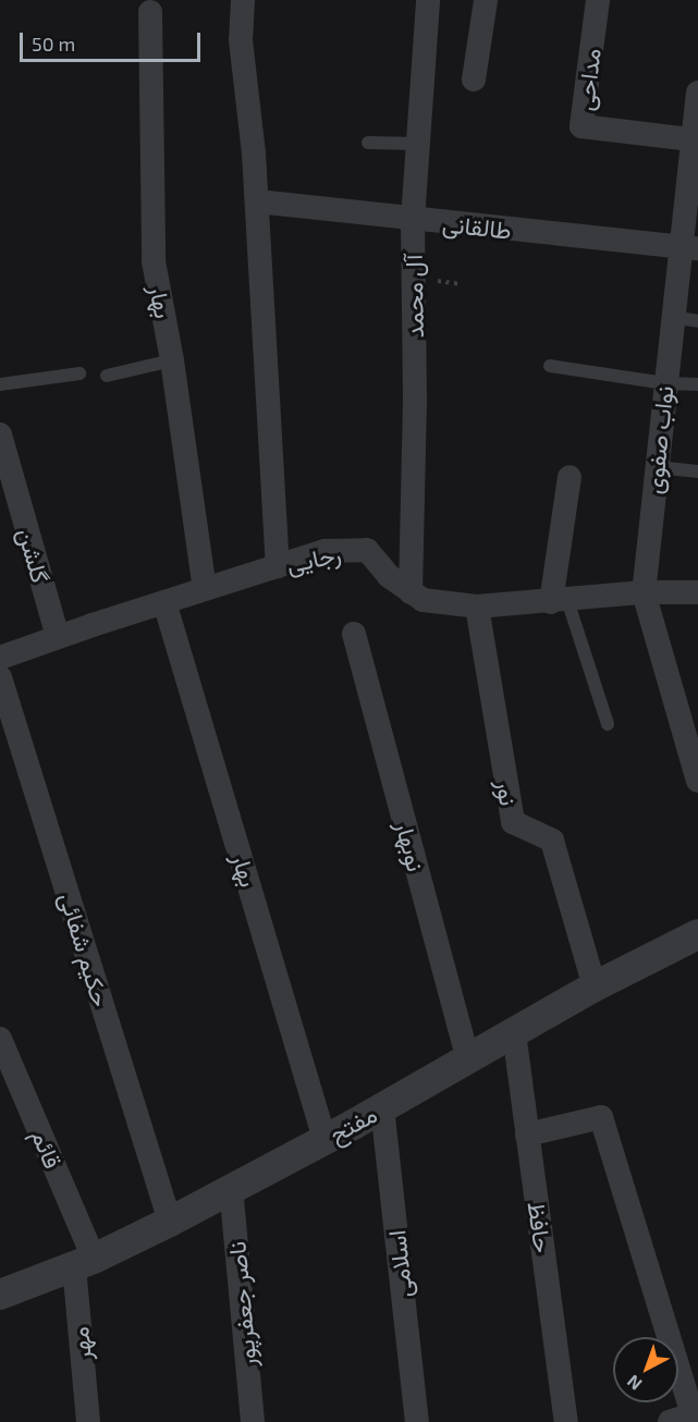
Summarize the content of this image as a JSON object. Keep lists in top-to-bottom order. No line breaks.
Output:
{"streets":{"street":["مداحی","طالقانی","آل محمد","بهار","نواب صفوی","گلشن","رجایی","نور","نوبهار","حکیم شفائی","مفتح","قائم","حافظ","اسلامی","ناصر جعفرپور","مهر"]},"crossings":[["مداحی","نواب صفوی"],["طالقانی","آل محمد"],["طالقانی","نواب صفوی"],["آل محمد","رجایی"],["بهار","رجایی"],["بهار","مفتح"],["نواب صفوی","رجایی"],["گلشن","رجایی"],["رجایی","نور"],["نور","مفتح"],["نوبهار","مفتح"],["حکیم شفائی","مفتح"],["مفتح","قائم"],["مفتح","حافظ"],["مفتح","اسلامی"],["مفتح","ناصر جعفرپور"],["مفتح","مهر"],["قائم","مهر"]],"scale_bar":"50 m","north":"bottom left"}
